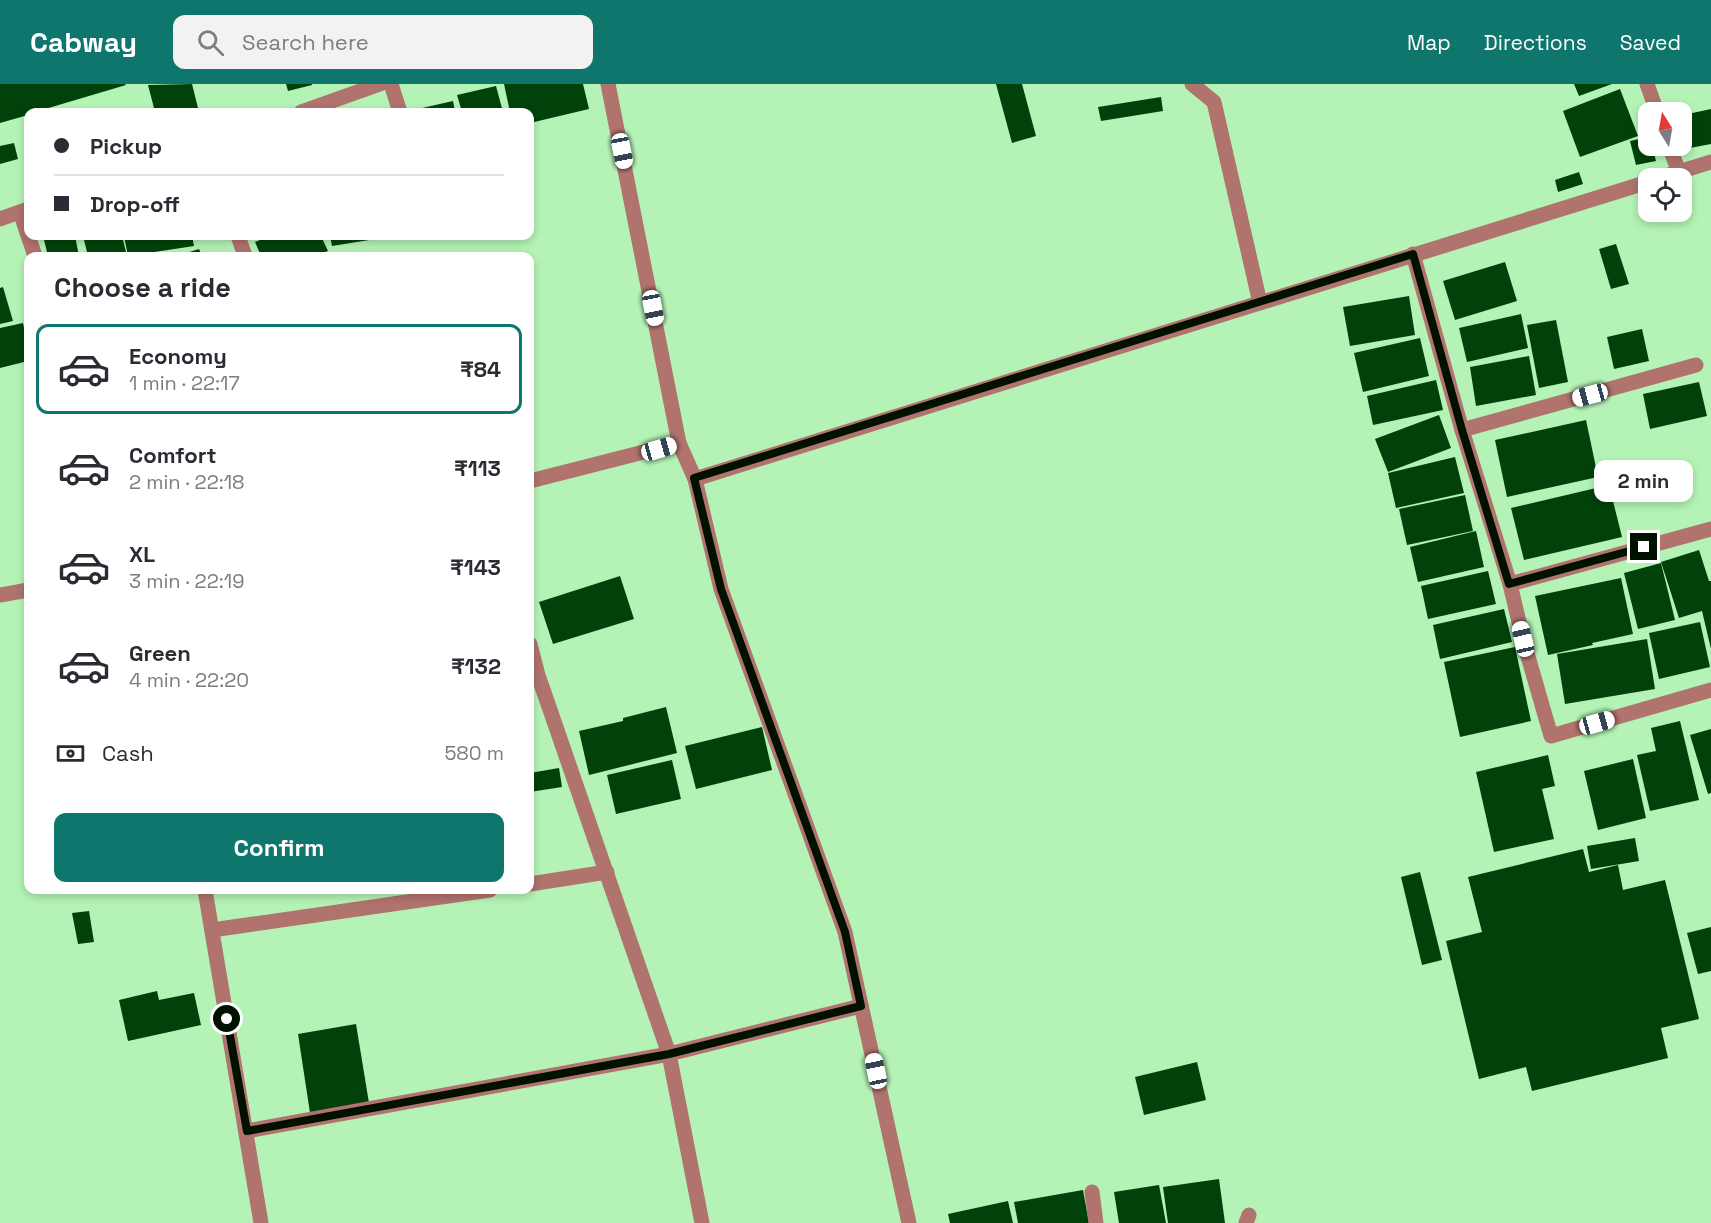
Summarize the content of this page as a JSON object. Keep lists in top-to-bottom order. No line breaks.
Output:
{"north":"top","page":{"header":"Cabway","search":"Search here","nav":["Map","Directions","Saved"],"banner":["Pickup","Drop-off"],"heading":"Choose a ride","list":[{"name":"Economy","note":"1 min · 22:17","value":"₹84"},{"name":"Comfort","note":"2 min · 22:18","value":"₹113"},{"name":"XL","note":"3 min · 22:19","value":"₹143"},{"name":"Green","note":"4 min · 22:20","value":"₹132"}],"bubble":"2 min","pay":["Cash","580 m"],"buttons":"Confirm"}}
